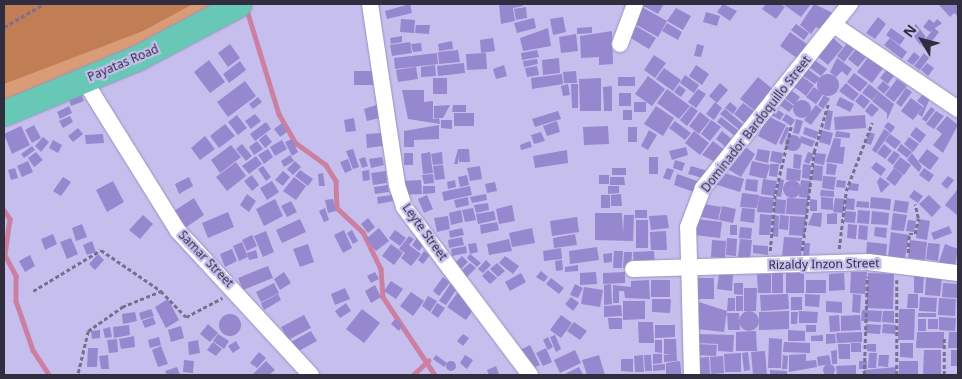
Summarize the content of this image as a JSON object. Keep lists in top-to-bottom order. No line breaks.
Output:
{"streets":{"main road":["Payatas Road"],"street":["Dominador Bardoquillo Street","Leyte Street","Samar Street","Rizaldy Inzon Street"]},"crossings":[["Payatas Road","Samar Street"],["Dominador Bardoquillo Street","Rizaldy Inzon Street"]],"north":"top left"}
